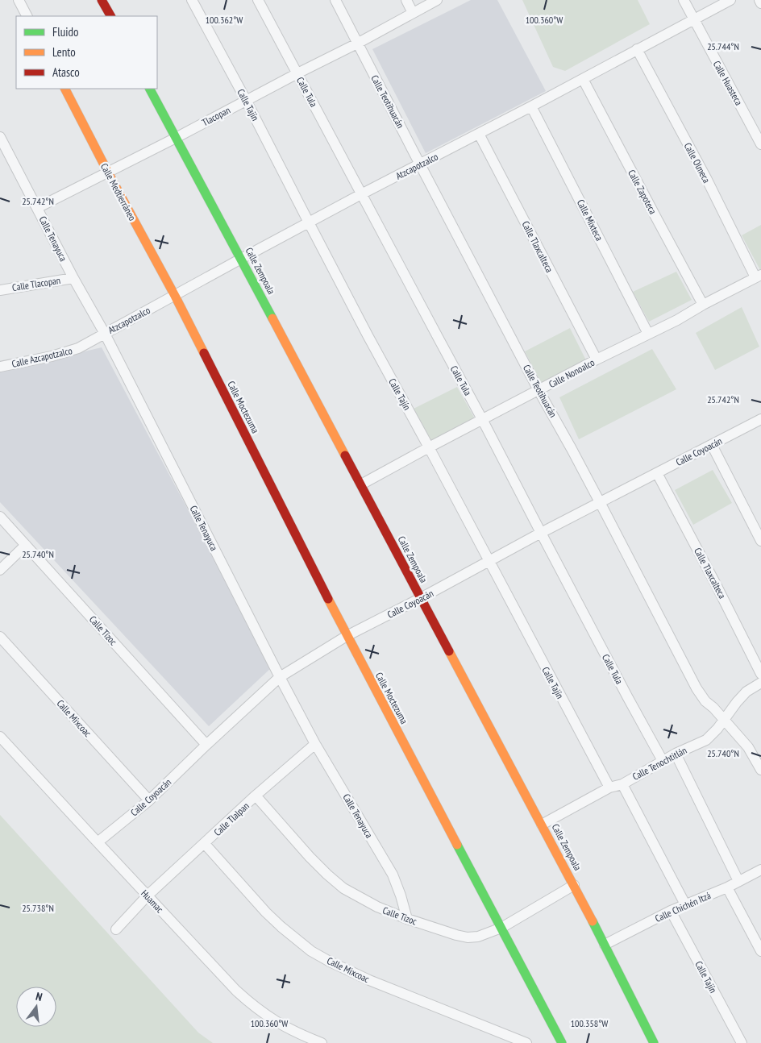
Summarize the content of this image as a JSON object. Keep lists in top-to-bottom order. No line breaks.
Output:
{"streets":{"street":["Calle Huasteca","Calle Tula","Calle Teotihuacán","Calle Tajín","Tlacopan","Calle Olmeca","Atzcapotzalco","Calle Medtierráneo","Calle Zapoteca","Calle Mixteca","Calle Tenayuca","Calle Tlaxcalteca","Calle Zempoala","Calle Tlacopan","Calle Azcapotzalco","Calle Nonoalco","Calle Moctezuma","Calle Coyoacán","Calle Tízoc","Calle Mixcoac","Calle Tenochtitlán","Calle Tlalpan","Huamac","Calle Chichén Itzá"]},"crossings":[["Calle Huasteca","Atzcapotzalco"],["Calle Tula","Tlacopan"],["Calle Tula","Atzcapotzalco"],["Calle Tula","Calle Nonoalco"],["Calle Tula","Calle Coyoacán"],["Calle Tula","Calle Tenochtitlán"],["Calle Teotihuacán","Tlacopan"],["Calle Teotihuacán","Atzcapotzalco"],["Calle Teotihuacán","Calle Nonoalco"],["Calle Teotihuacán","Calle Coyoacán"],["Calle Teotihuacán","Calle Tenochtitlán"],["Calle Tajín","Tlacopan"],["Calle Tajín","Atzcapotzalco"],["Calle Tajín","Calle Nonoalco"],["Calle Tajín","Calle Coyoacán"],["Calle Tajín","Calle Tenochtitlán"],["Calle Tajín","Calle Chichén Itzá"],["Tlacopan","Calle Medtierráneo"],["Tlacopan","Calle Tenayuca"],["Tlacopan","Calle Zempoala"],["Calle Olmeca","Atzcapotzalco"],["Calle Olmeca","Calle Nonoalco"],["Atzcapotzalco","Calle Medtierráneo"],["Atzcapotzalco","Calle Zapoteca"],["Atzcapotzalco","Calle Mixteca"],["Atzcapotzalco","Calle Tenayuca"],["Atzcapotzalco","Calle Tlaxcalteca"],["Atzcapotzalco","Calle Zempoala"],["Atzcapotzalco","Calle Azcapotzalco"],["Atzcapotzalco","Calle Moctezuma"],["Calle Medtierráneo","Calle Moctezuma"],["Calle Zapoteca","Calle Nonoalco"],["Calle Mixteca","Calle Nonoalco"],["Calle Tenayuca","Calle Tlacopan"],["Calle Tenayuca","Calle Azcapotzalco"],["Calle Tenayuca","Calle Coyoacán"],["Calle Tenayuca","Calle Tízoc"],["Calle Tenayuca","Calle Tlalpan"],["Calle Tlaxcalteca","Calle Nonoalco"],["Calle Tlaxcalteca","Calle Coyoacán"],["Calle Zempoala","Calle Nonoalco"],["Calle Zempoala","Calle Coyoacán"],["Calle Zempoala","Calle Tízoc"],["Calle Zempoala","Calle Tenochtitlán"],["Calle Zempoala","Calle Chichén Itzá"],["Calle Moctezuma","Calle Coyoacán"],["Calle Moctezuma","Calle Tízoc"],["Calle Coyoacán","Calle Tízoc"],["Calle Coyoacán","Calle Mixcoac"],["Calle Coyoacán","Huamac"],["Calle Tízoc","Calle Tlalpan"],["Calle Mixcoac","Calle Tlalpan"],["Calle Tlalpan","Huamac"]],"legend":["Fluido","Lento","Atasco"],"north":"top","coordinates":["100.362°W","100.360°W","25.744°N","25.742°N","25.740°N","25.738°N","100.358°W"]}
